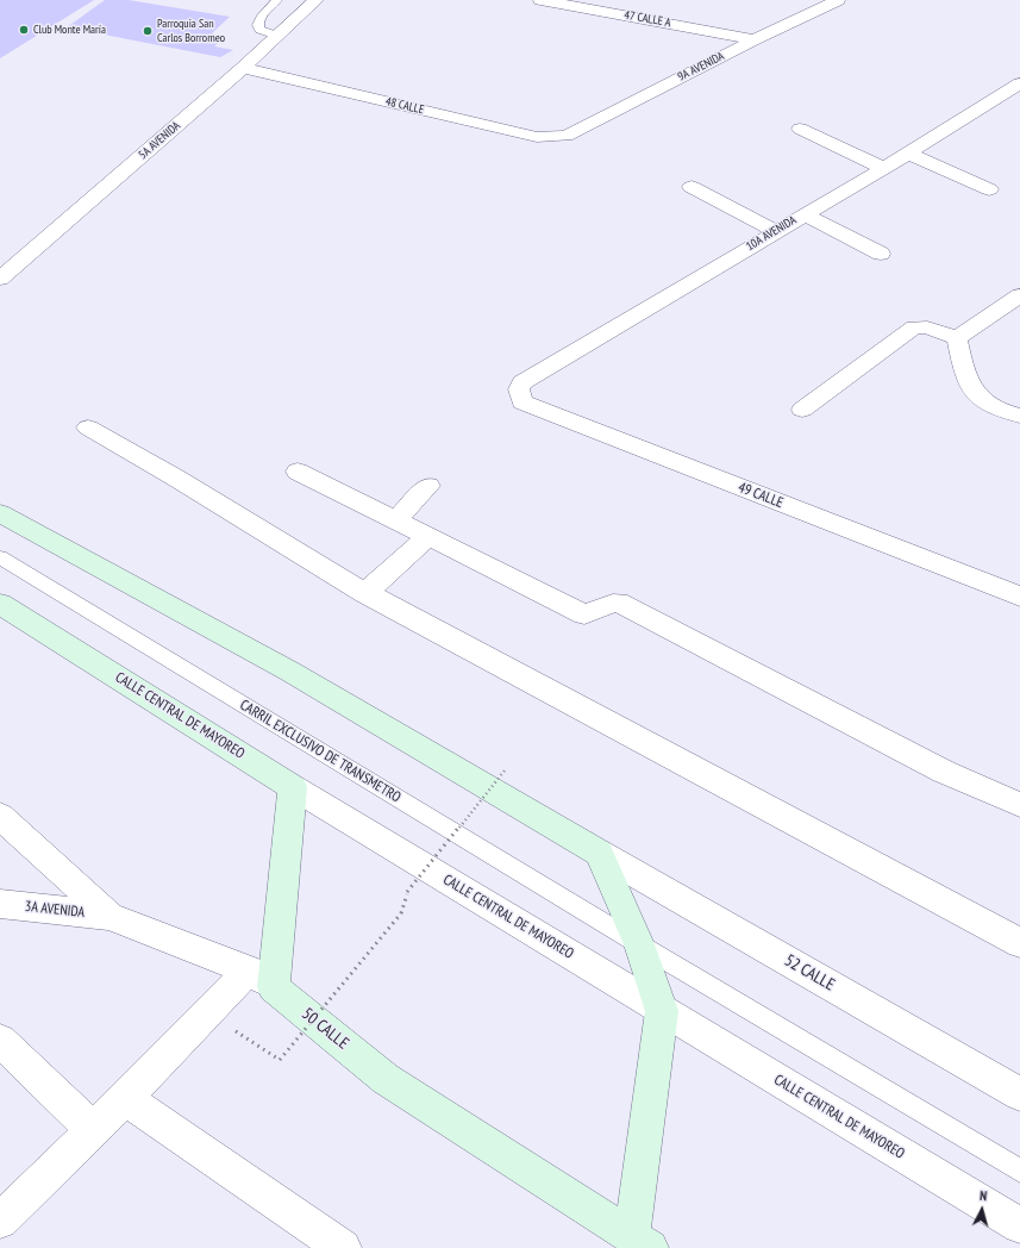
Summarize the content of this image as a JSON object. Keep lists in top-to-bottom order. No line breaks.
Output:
{"streets":{"main road":["CALLE CENTRAL DE MAYOREO","50 CALLE"],"street":["47 CALLE A","9A AVENIDA","48 CALLE","5A AVENIDA","10A AVENIDA","49 CALLE","3A AVENIDA","52 CALLE"],"lane":["CARRIL EXCLUSIVO DE TRANSMETRO"]},"crossings":[["47 CALLE A","9A AVENIDA"],["9A AVENIDA","48 CALLE"],["48 CALLE","5A AVENIDA"],["10A AVENIDA","49 CALLE"],["3A AVENIDA","50 CALLE"]],"places":["Club Monte María","Parroquia San Carlos Borromeo"],"north":"top"}
